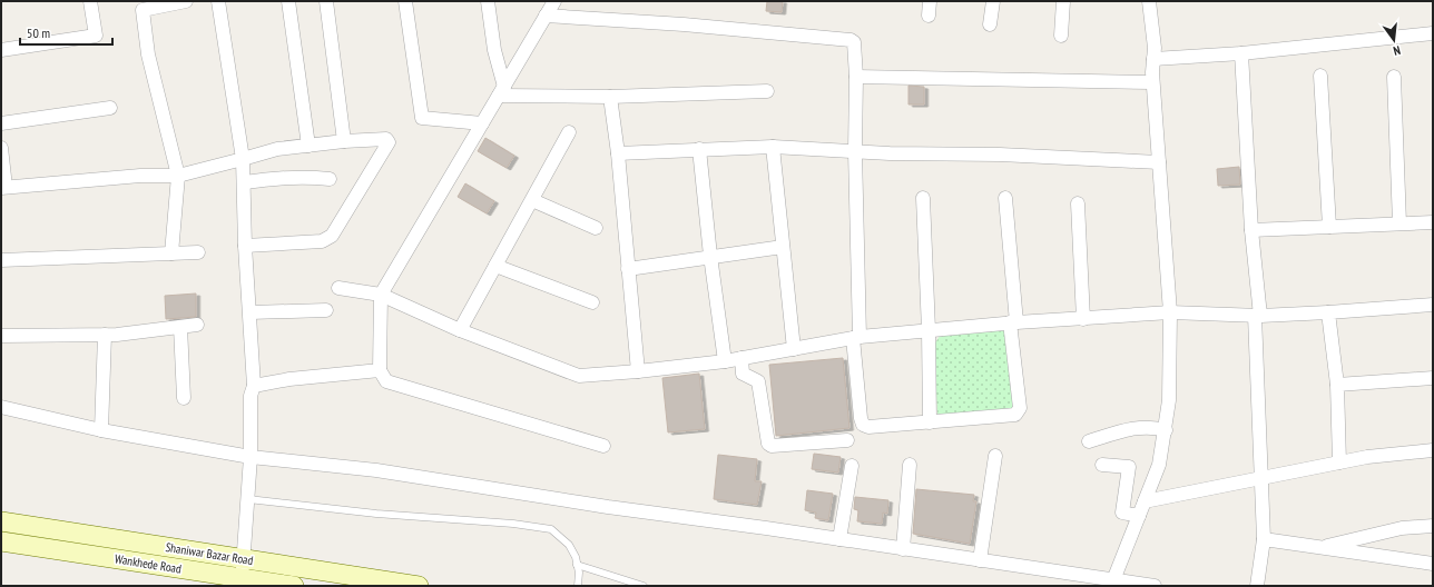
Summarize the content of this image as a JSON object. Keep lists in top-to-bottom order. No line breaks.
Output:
{"streets":{"main road":["Shaniwar Bazar Road","Wankhede Road"]},"scale_bar":"50 m","north":"bottom"}
